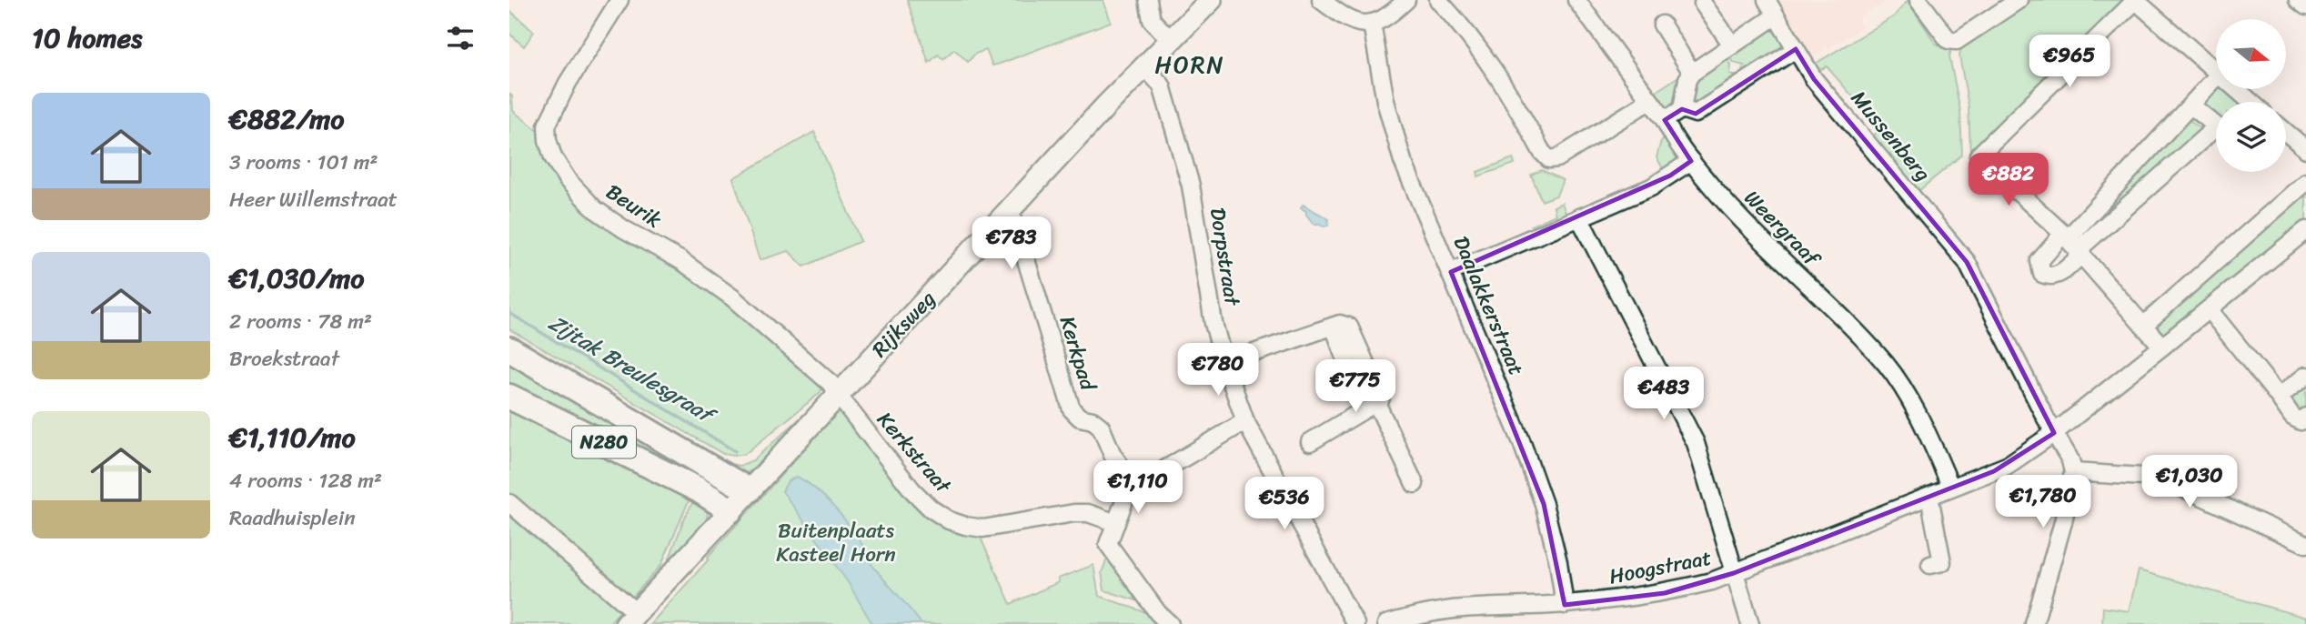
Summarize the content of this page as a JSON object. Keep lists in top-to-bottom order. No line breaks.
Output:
{"streets":{"highway":["N280"],"main road":["Rijksweg"],"street":["Mussenberg","Beurik","Weergraaf","Dorpstraat","Daalakkerstraat","Kerkpad","Kerkstraat","Hoogstraat"]},"crossings":[["Mussenberg","Hoogstraat"],["Beurik","Rijksweg"],["Beurik","Kerkstraat"],["Weergraaf","Hoogstraat"],["Dorpstraat","Rijksweg"],["Daalakkerstraat","Hoogstraat"],["Rijksweg","Kerkpad"],["Rijksweg","N280"],["Rijksweg","Kerkstraat"]],"districts":["HORN"],"water":["Zijtak Breulesgraaf"],"parks":["Buitenplaats Kasteel Horn"],"north":"right","page":{"heading":"10 homes","price":["€965","€882","€783","€780","€775","€483","€1,030","€1,110","€1,780","€536"],"list":[{"name":"€882/mo","note":"3 rooms · 101 m² · Heer Willemstraat"},{"name":"€1,030/mo","note":"2 rooms · 78 m² · Broekstraat"},{"name":"€1,110/mo","note":"4 rooms · 128 m² · Raadhuisplein"}]}}
